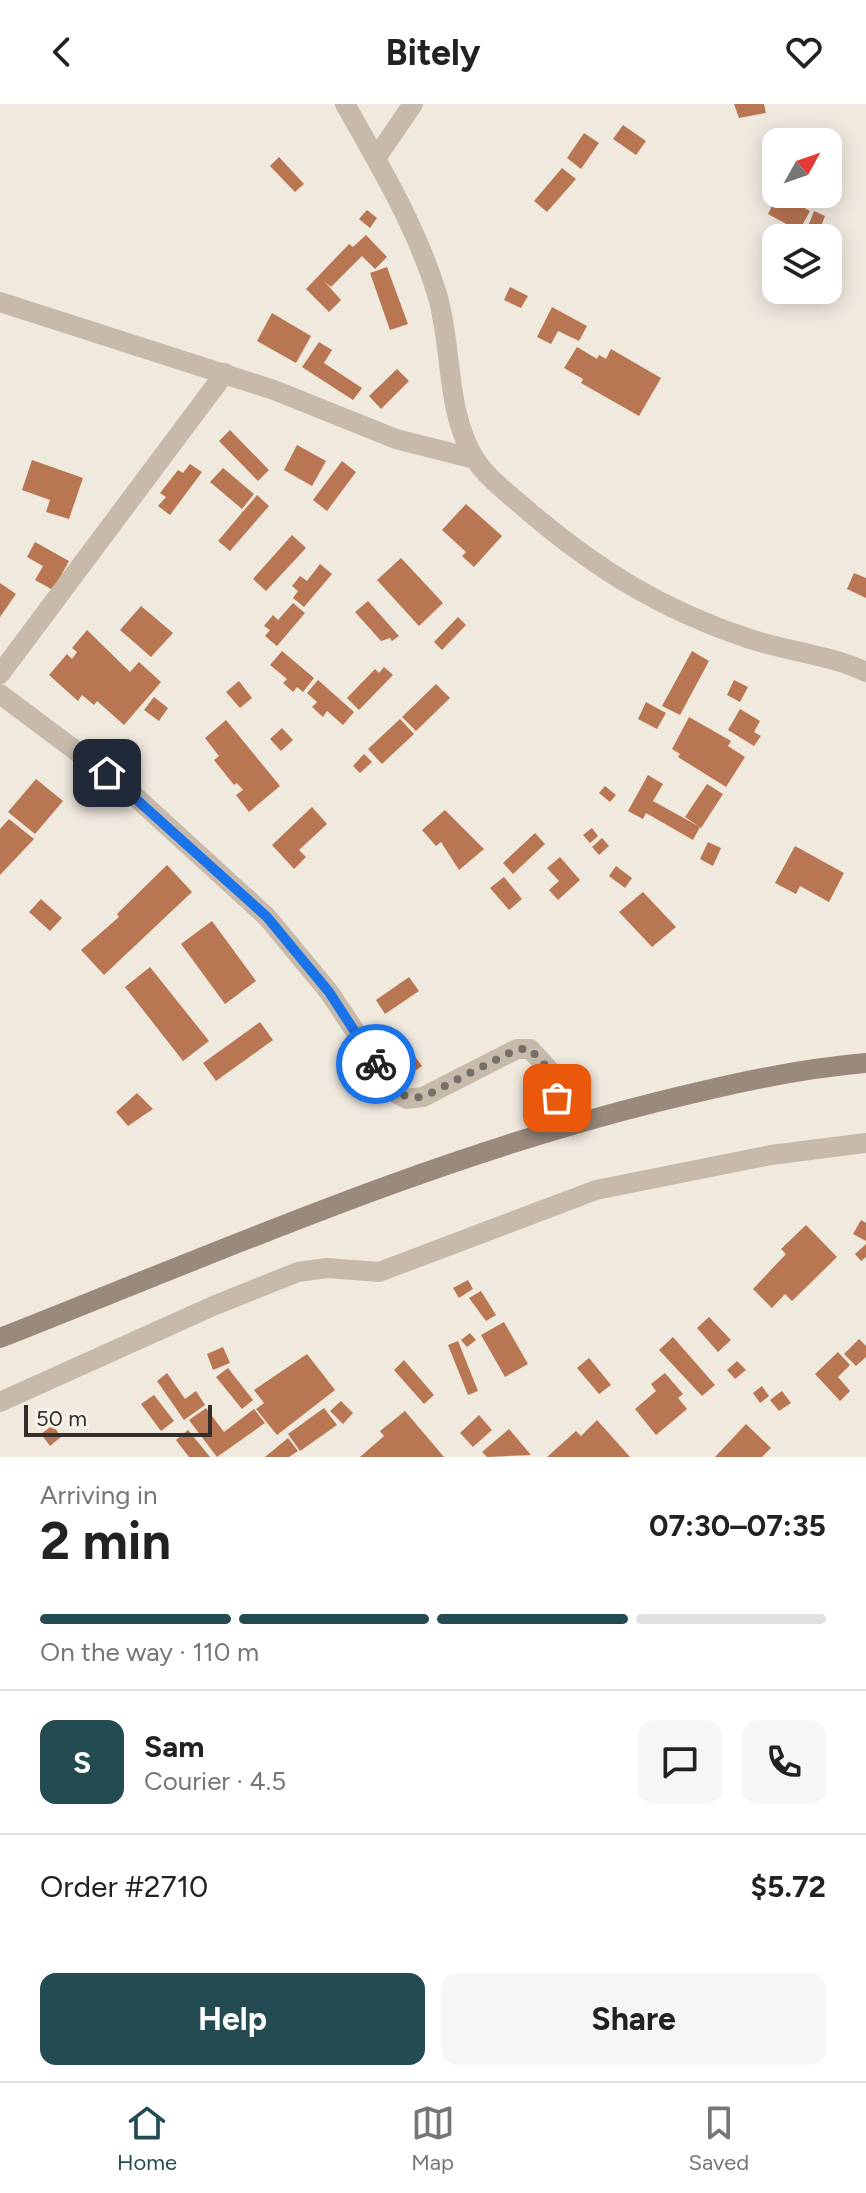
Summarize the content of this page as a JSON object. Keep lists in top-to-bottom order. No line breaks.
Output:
{"scale_bar":"50 m","north":"top right","page":{"header":"Bitely","scale":"50 m","heading":["2 min","Arriving in","07:30–07:35"],"panel":["Sam","Courier · 4.5","Order #2710","$5.72"],"bar":"On the way · 110 m","round":"S","buttons":["Help","Share"],"tabs":["Home","Map","Saved"]}}
